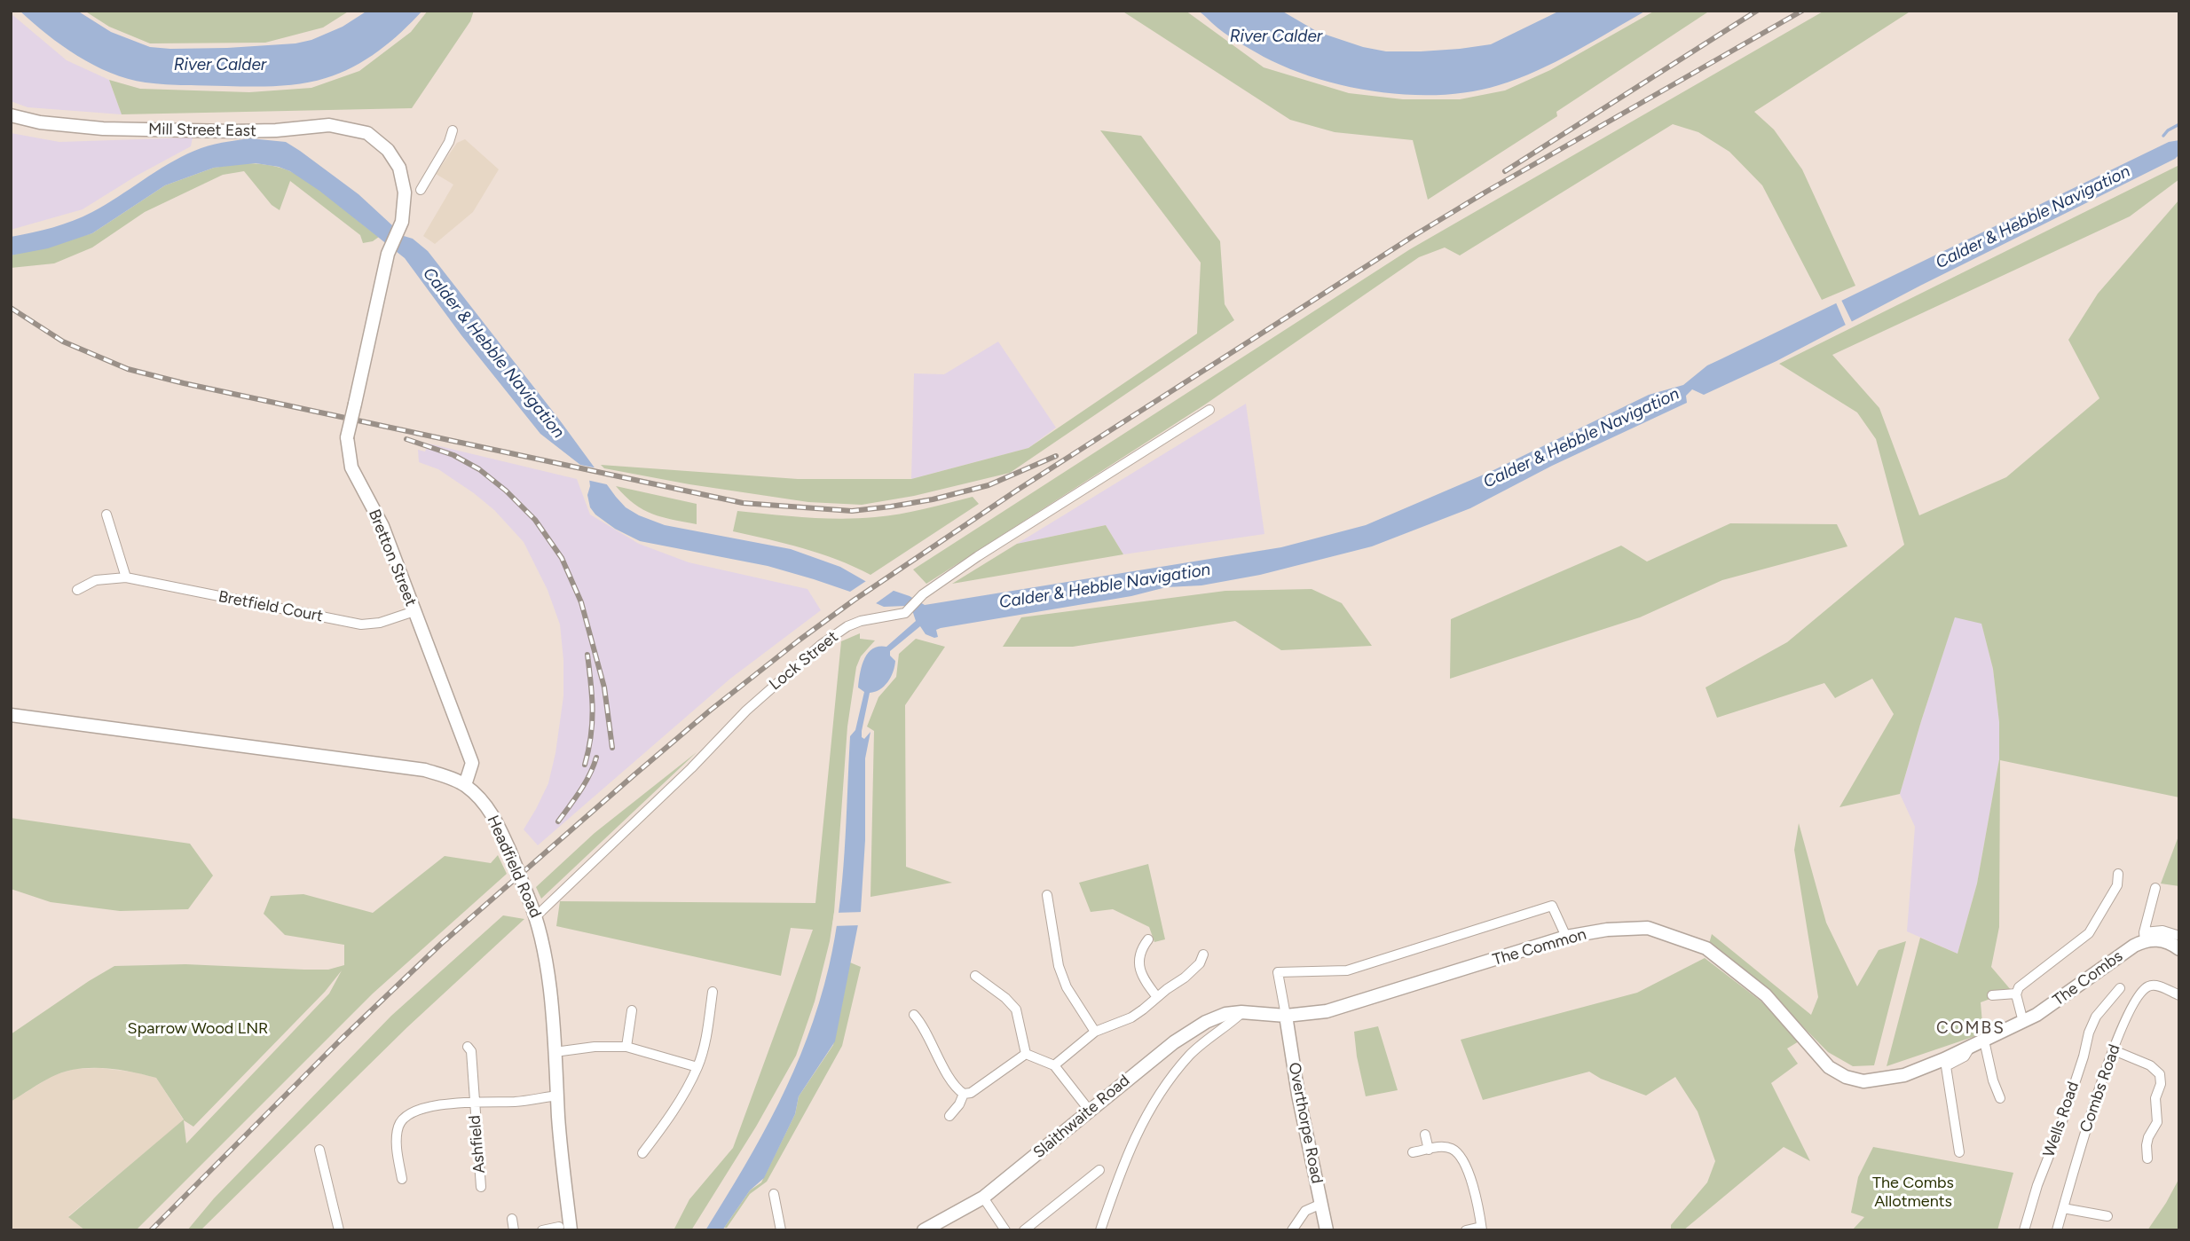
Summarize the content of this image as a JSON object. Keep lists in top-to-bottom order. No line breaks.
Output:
{"streets":{"street":["Mill Street East","Bretton Street","Bretfield Court","Lock Street","Headfield Road","The Common","The Combs","Combs Road","Slaithwaite Road","Wells Road","Overthorpe Road","Ashfield"]},"crossings":[["Mill Street East","Bretton Street"],["Bretton Street","Bretfield Court"],["Bretton Street","Headfield Road"],["Lock Street","Headfield Road"],["Headfield Road","Ashfield"],["The Common","The Combs"],["The Common","Slaithwaite Road"],["The Common","Overthorpe Road"]],"districts":["COMBS"],"water":["River Calder","Calder & Hebble Navigation"],"parks":["Sparrow Wood LNR","The Combs Allotments"]}
